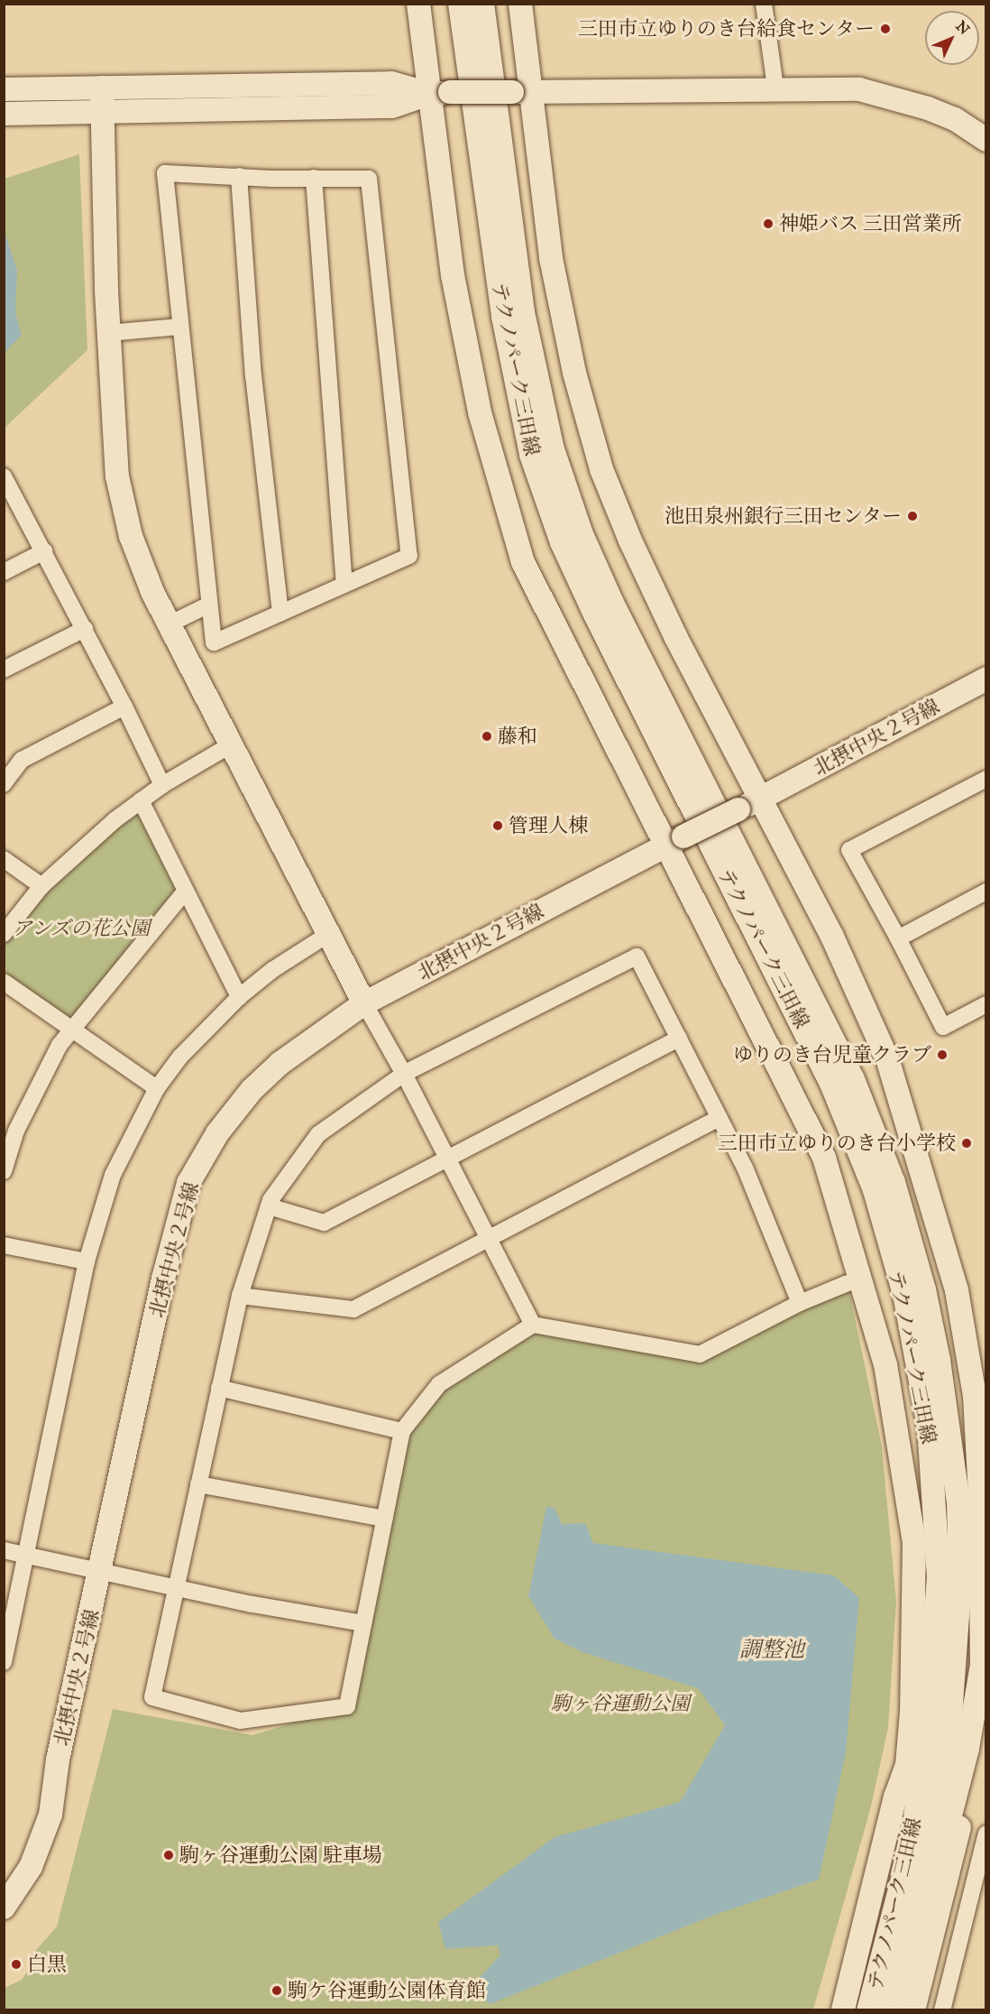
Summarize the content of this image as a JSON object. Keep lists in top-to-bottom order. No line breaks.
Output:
{"streets":{"main road":["テクノパーク三田線","北摂中央２号線"]},"water":["調整池"],"parks":["アンズの花公園","駒ヶ谷運動公園"],"places":["三田市立ゆりのき台給食センター","神姫バス 三田営業所","池田泉州銀行三田センター","藤和","管理人棟","ゆりのき台児童クラブ","三田市立ゆりのき台小学校","駒ヶ谷運動公園 駐車場","白黒","駒ケ谷運動公園体育館"],"north":"top right"}
